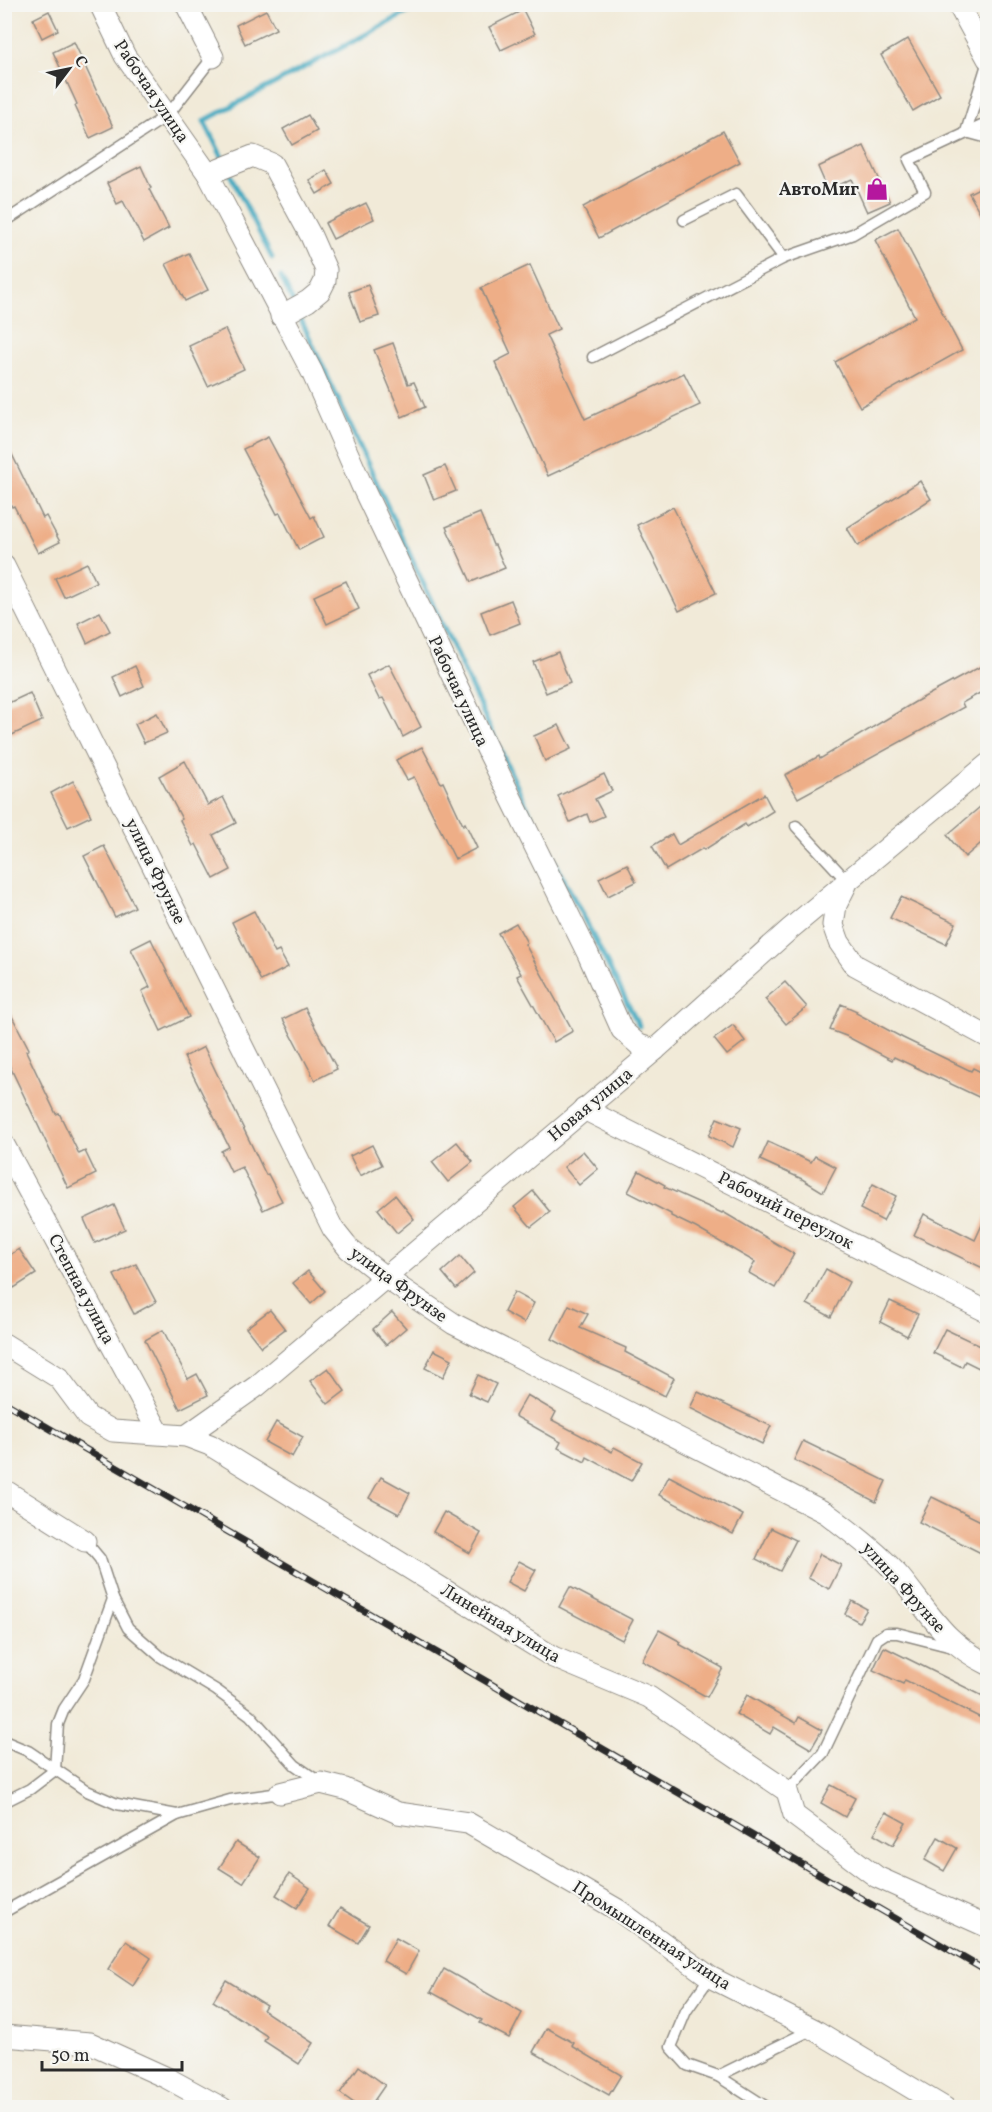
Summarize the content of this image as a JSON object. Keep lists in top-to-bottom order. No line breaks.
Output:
{"streets":{"street":["Рабочая улица","улица Фрунзе","Новая улица","Рабочий переулок","Степная улица","Линейная улица","Промышленная улица"]},"crossings":[["Рабочая улица","Новая улица"],["улица Фрунзе","Новая улица"],["Новая улица","Рабочий переулок"],["Новая улица","Линейная улица"],["Степная улица","Линейная улица"]],"places":{"shop":["АвтоМиг"]},"scale_bar":"50 m","north":"top right"}
